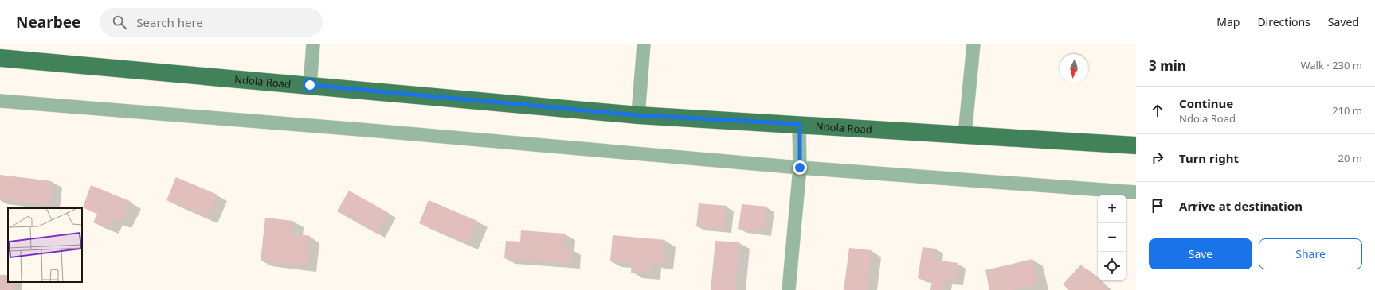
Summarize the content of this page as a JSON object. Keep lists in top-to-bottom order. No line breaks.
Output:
{"streets":{"main road":["Ndola Road"]},"north":"bottom","page":{"header":"Nearbee","search":"Search here","nav":["Map","Directions","Saved"],"heading":["3 min","Walk · 230 m"],"list":[["Continue","Ndola Road","210 m"],["Turn right","20 m"],"Arrive at destination"],"map_buttons":["+","−"],"buttons":["Save","Share"]}}
